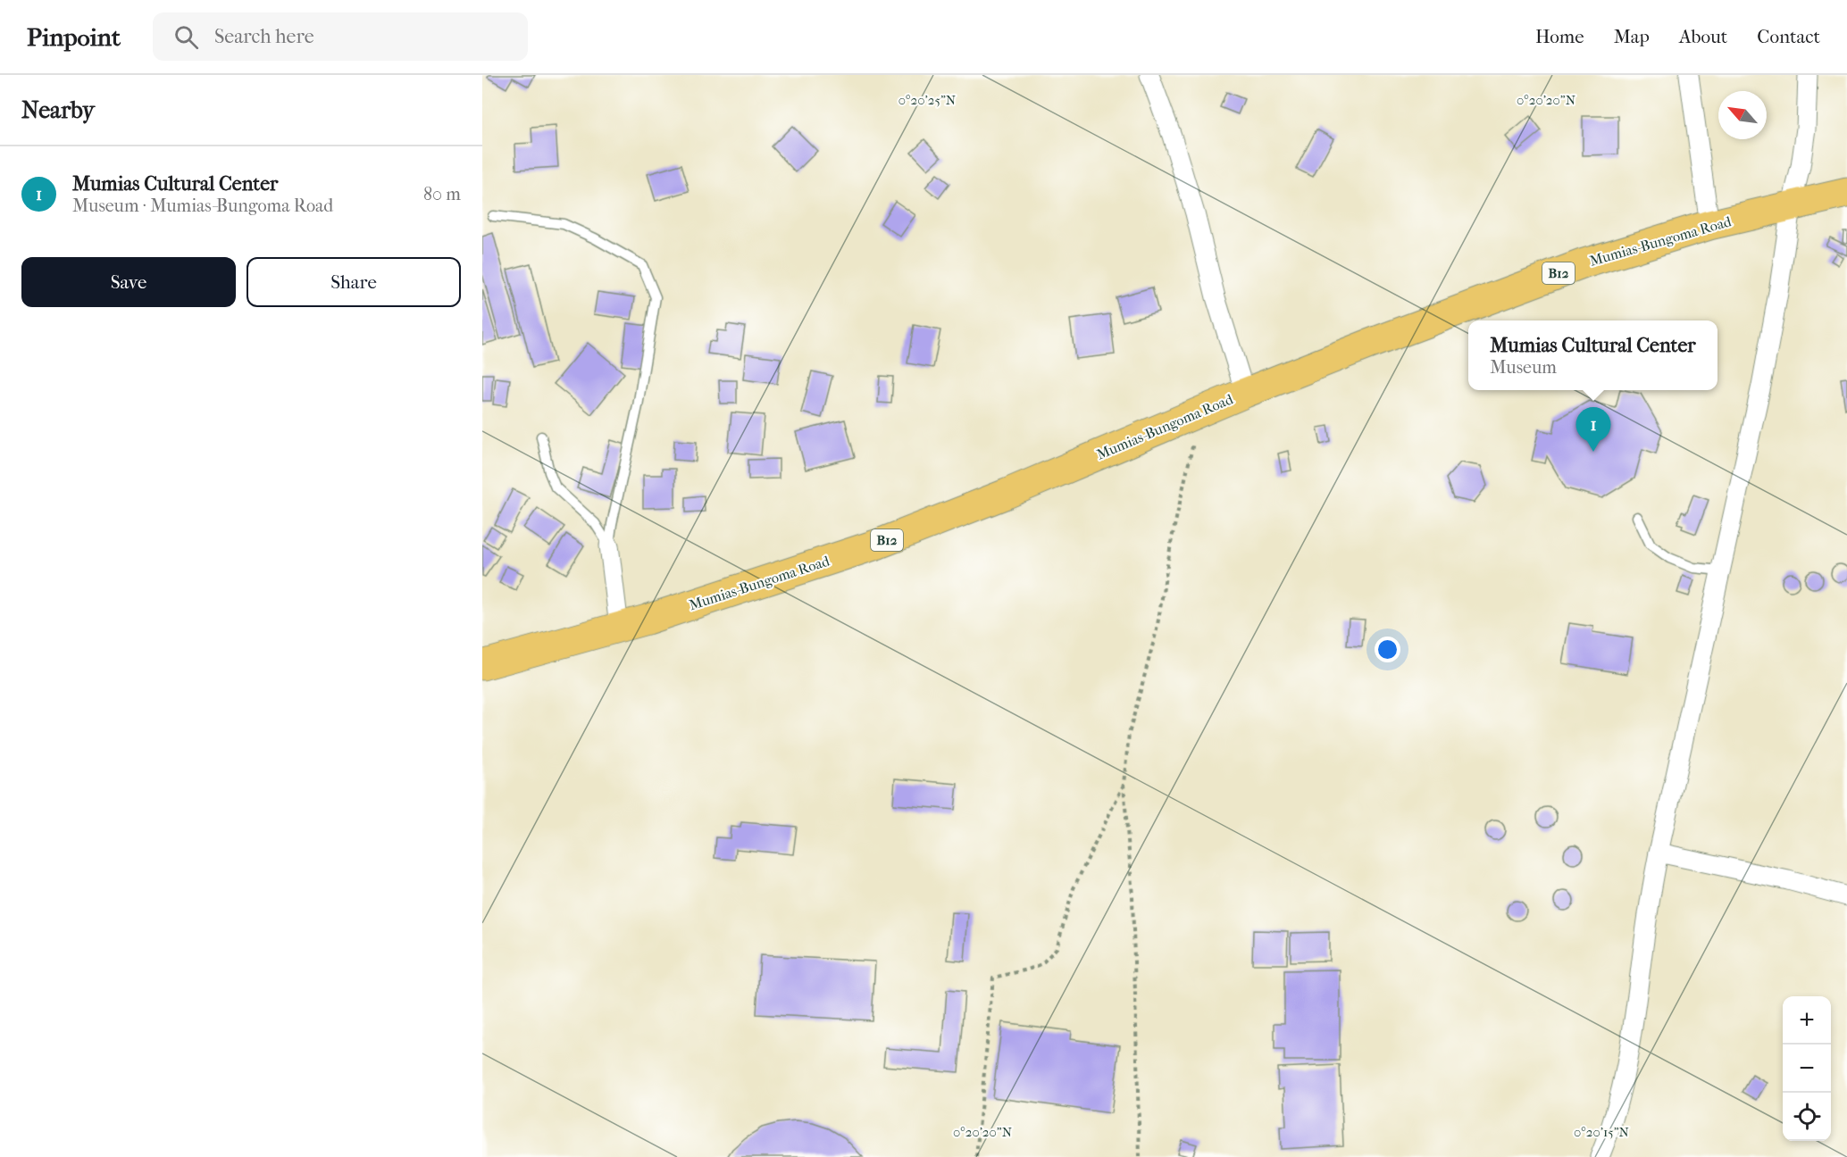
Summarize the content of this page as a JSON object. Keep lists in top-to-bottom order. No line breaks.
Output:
{"streets":{"highway":["Mumias-Bungoma Road","B12"]},"north":"top left","page":{"header":"Pinpoint","search":"Search here","nav":["Home","Map","About","Contact"],"heading":"Nearby","list":[{"mark":"1","name":"Mumias Cultural Center","note":"Museum · Mumias-Bungoma Road","value":"80 m"}],"buttons":["Save","Share"],"popup":["Mumias Cultural Center","Museum"],"pins":"1","map_buttons":["+","−"]},"coordinates":["0°20'25\"N","0°20'20\"N","0°20'15\"N"]}
